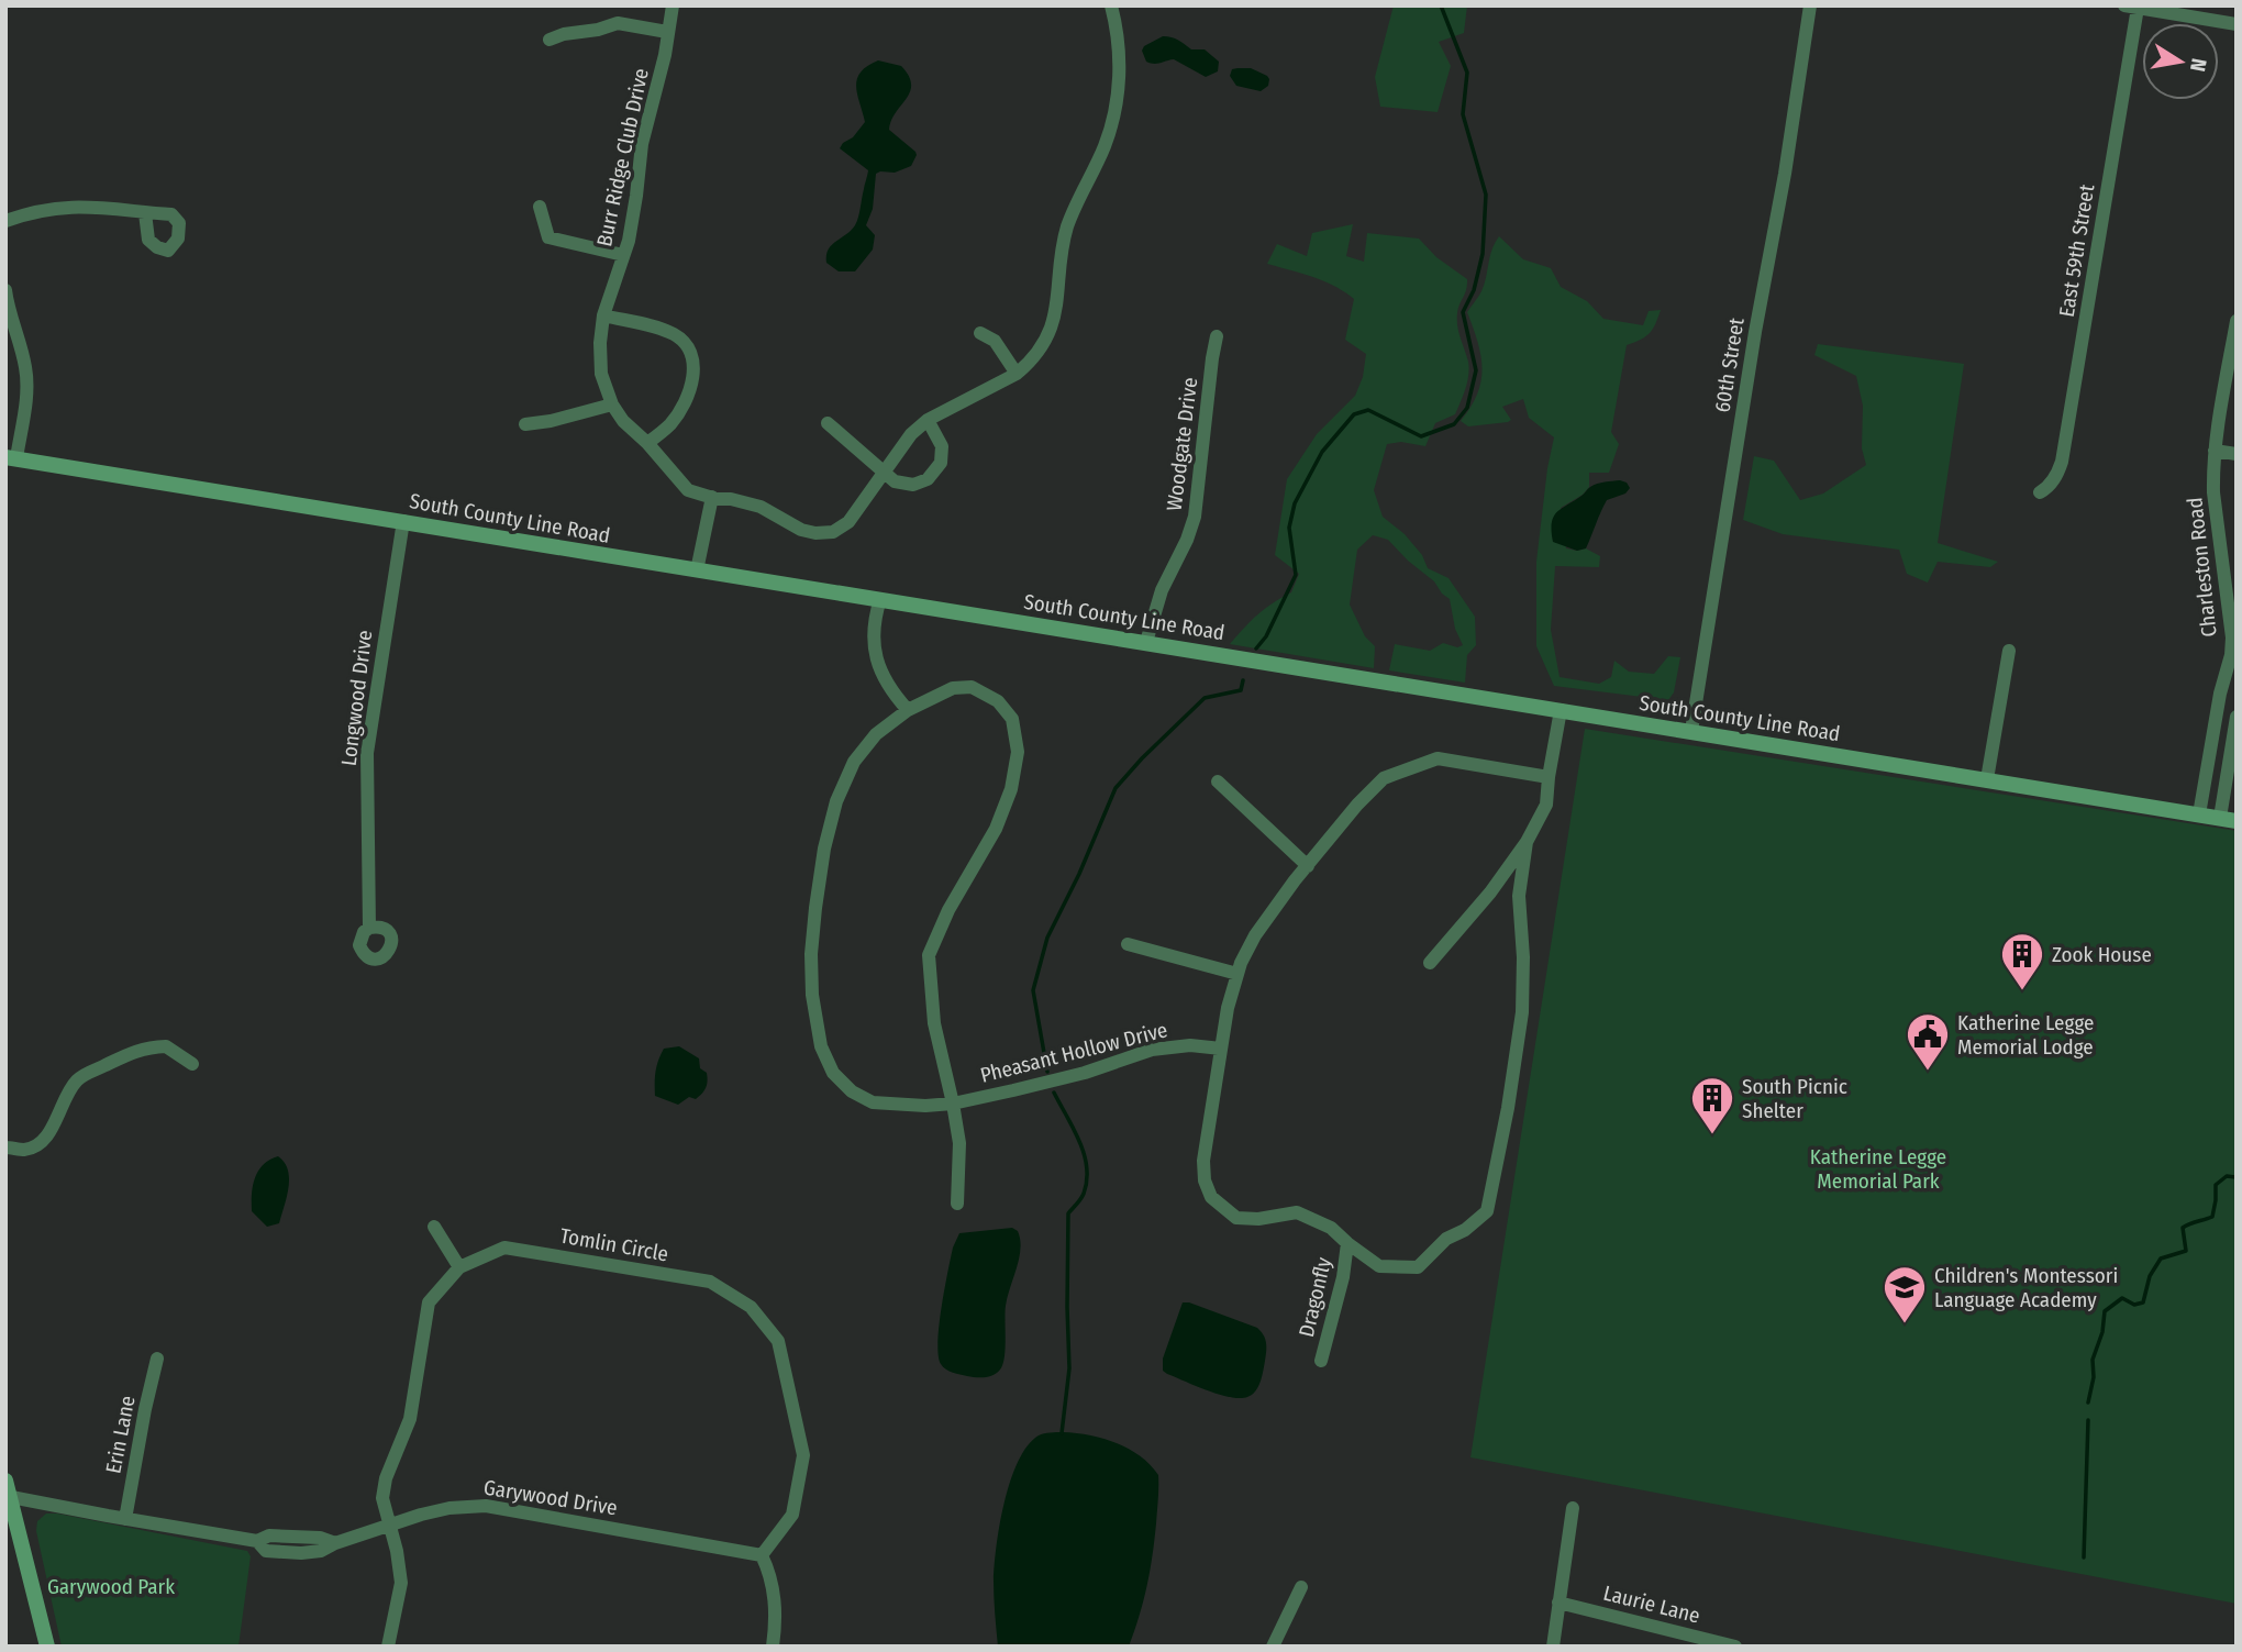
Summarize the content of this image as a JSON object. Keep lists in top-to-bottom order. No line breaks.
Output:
{"streets":{"main road":["South County Line Road"],"street":["Burr Ridge Club Drive","East 59th Street","60th Street","Woodgate Drive","Charleston Road","Longwood Drive","Pheasant Hollow Drive","Tomlin Circle","Dragonfly","Erin Lane","Garywood Drive","Laurie Lane"]},"crossings":[["60th Street","South County Line Road"],["Woodgate Drive","South County Line Road"],["South County Line Road","Charleston Road"],["South County Line Road","Longwood Drive"],["Tomlin Circle","Garywood Drive"],["Erin Lane","Garywood Drive"]],"parks":["Katherine Legge Memorial Park","Garywood Park"],"places":{"building":["Zook House","South Picnic Shelter"],"public building":["Katherine Legge Memorial Lodge"],"school or university":["Children's Montessori Language Academy"]},"north":"right"}
